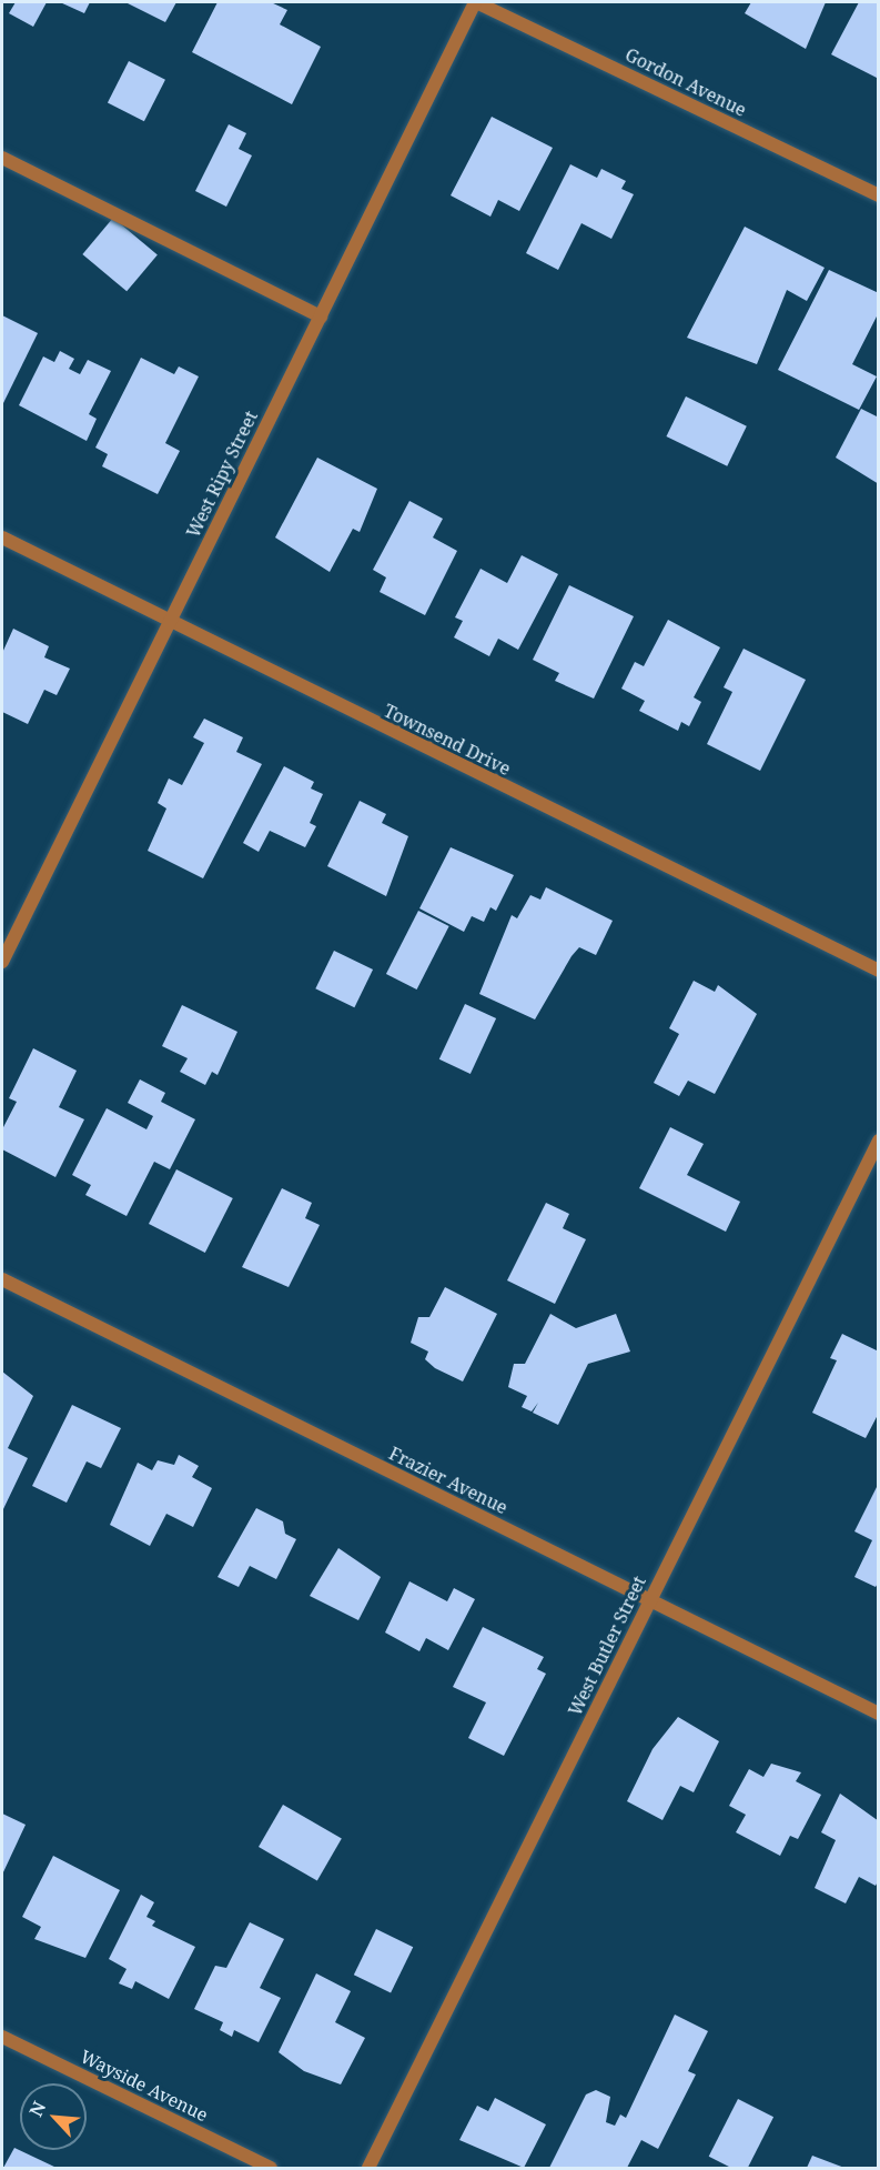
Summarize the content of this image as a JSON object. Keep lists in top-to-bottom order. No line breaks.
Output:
{"streets":{"street":["Gordon Avenue","West Ripy Street","Townsend Drive","Frazier Avenue","West Butler Street","Wayside Avenue"]},"crossings":[["Gordon Avenue","West Ripy Street"],["West Ripy Street","Townsend Drive"],["Frazier Avenue","West Butler Street"]],"north":"top left"}
